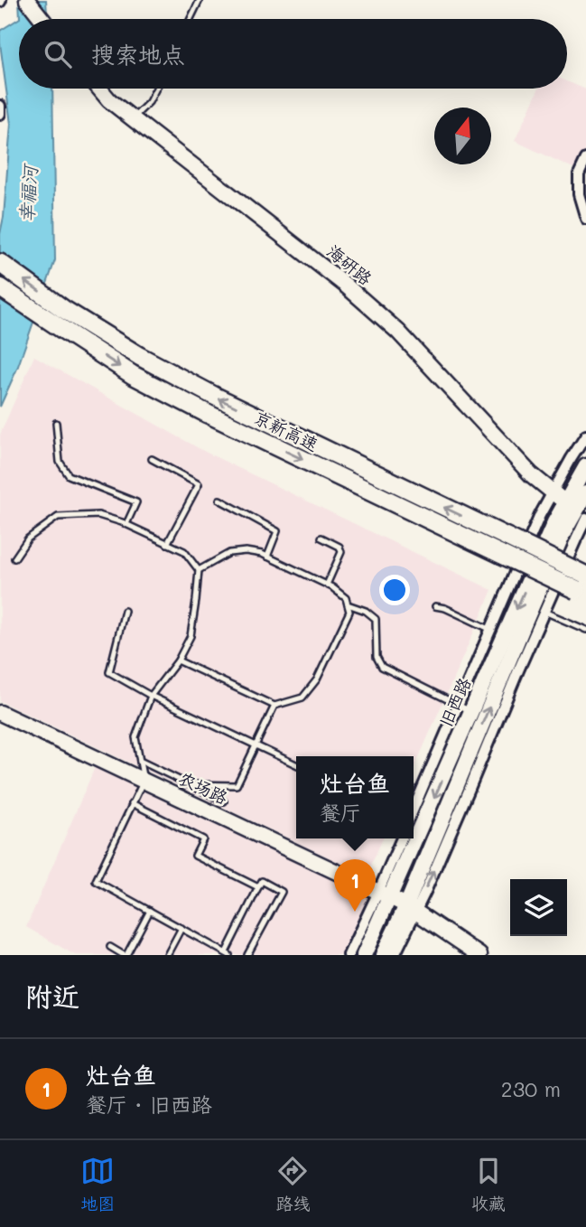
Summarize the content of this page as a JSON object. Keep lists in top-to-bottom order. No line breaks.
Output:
{"streets":{"highway":["京新高速"],"street":["海研路","旧西路","农场路"]},"crossings":[["海研路","旧西路"],["旧西路","农场路"]],"water":["幸福河"],"north":"top","page":{"search":"搜索地点","popup":["灶台鱼","餐厅"],"pins":"1","heading":"附近","list":[{"mark":"1","name":"灶台鱼","note":"餐厅 · 旧西路","value":"230 m"}],"nav":["地图","路线","收藏"]}}
